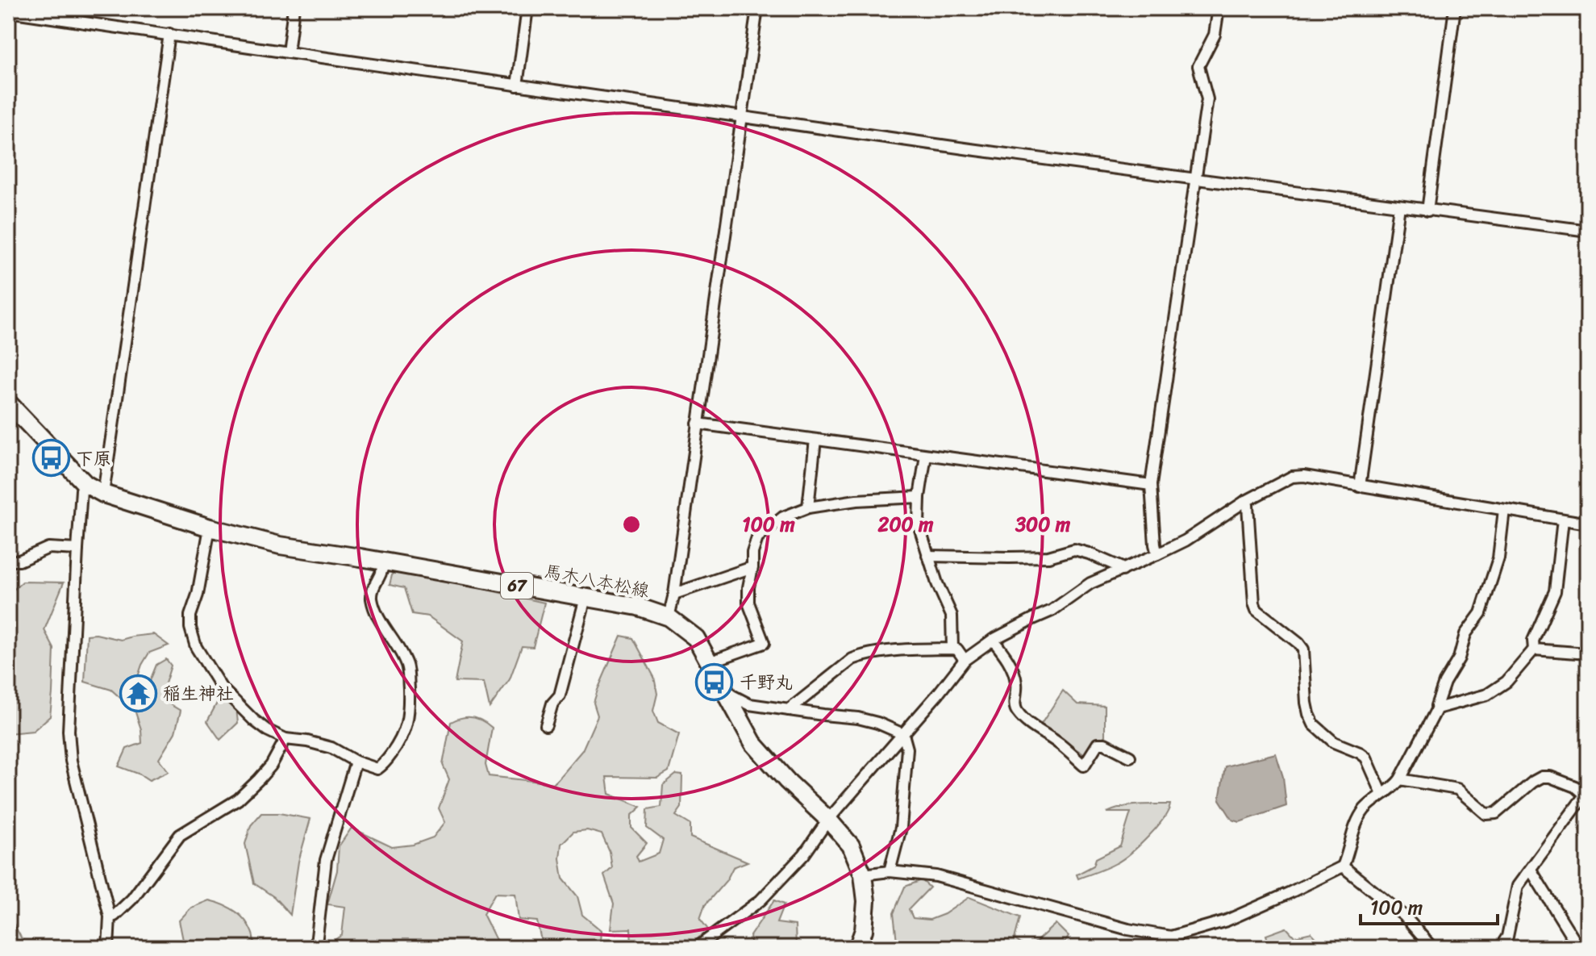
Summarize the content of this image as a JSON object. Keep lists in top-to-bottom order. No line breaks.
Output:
{"streets":{"main road":["馬木八本松線","67"]},"places":{"bus stop":["下原","千野丸"],"temple":["稲生神社"]},"scale_bar":"100 m","rings":["100 m","200 m","300 m"]}
